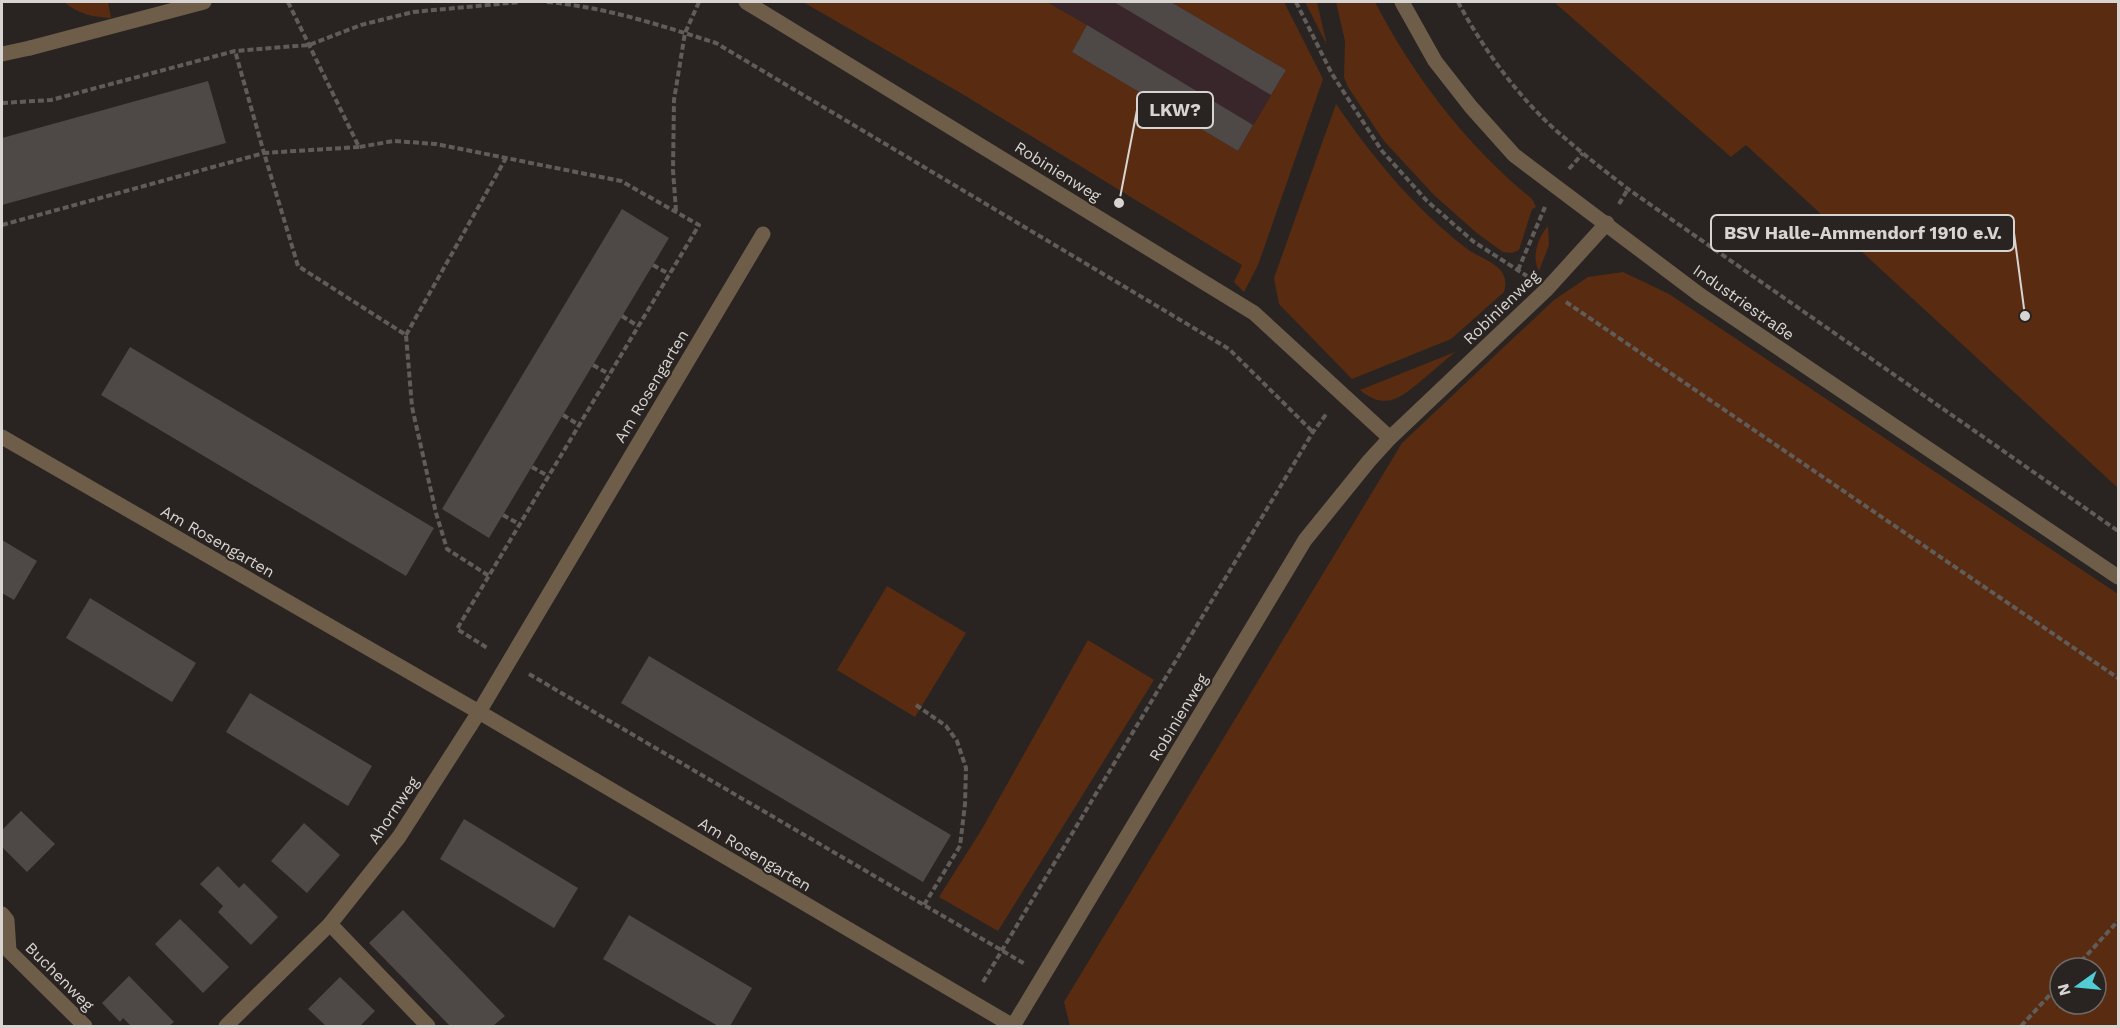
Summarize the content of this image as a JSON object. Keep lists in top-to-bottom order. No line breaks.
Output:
{"streets":{"street":["Robinienweg","Industriestraße","Am Rosengarten","Ahornweg","Buchenweg"]},"crossings":[["Robinienweg","Industriestraße"],["Robinienweg","Am Rosengarten"],["Am Rosengarten","Ahornweg"]],"places":["LKW?","BSV Halle-Ammendorf 1910 e.V."],"north":"left"}
